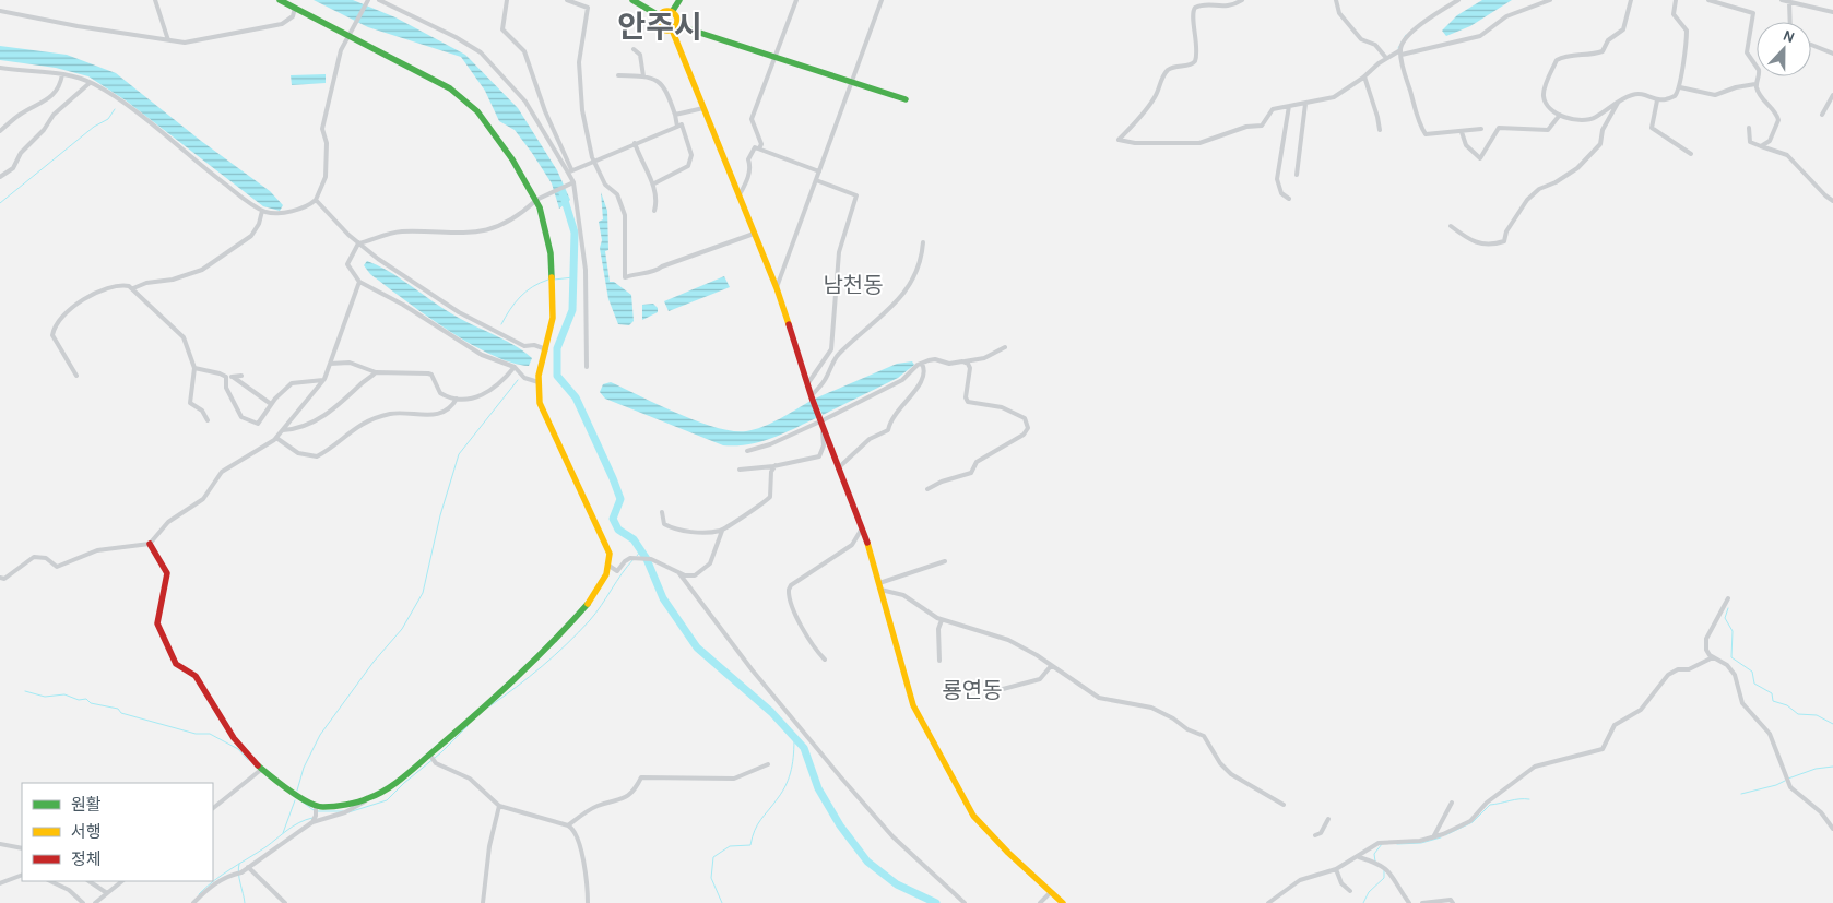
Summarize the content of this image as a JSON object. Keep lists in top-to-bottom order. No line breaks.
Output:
{"districts":["안주시","남천동","룡연동"],"legend":["원활","서행","정체"],"north":"top"}
